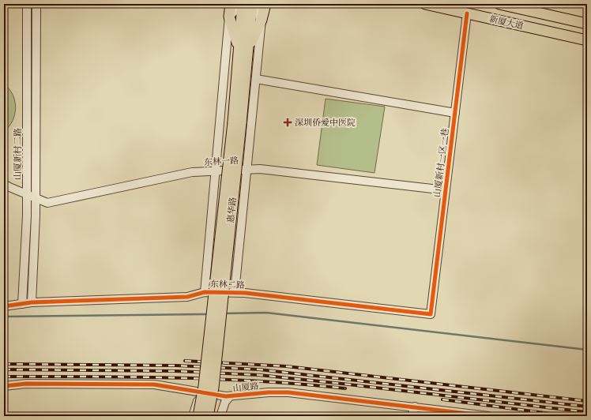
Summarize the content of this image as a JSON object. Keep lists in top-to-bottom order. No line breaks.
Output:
{"streets":{"main road":["新厦大道","惠华路"],"street":["山厦新村二路","东林一路","山厦新村一区一巷","东林二路","山厦路"]},"crossings":[["新厦大道","山厦新村一区一巷"],["山厦新村二路","东林一路"],["山厦新村二路","东林二路"],["东林一路","山厦新村一区一巷"],["山厦新村一区一巷","东林二路"]],"places":{"health":["深圳侨爱中医院"]}}
